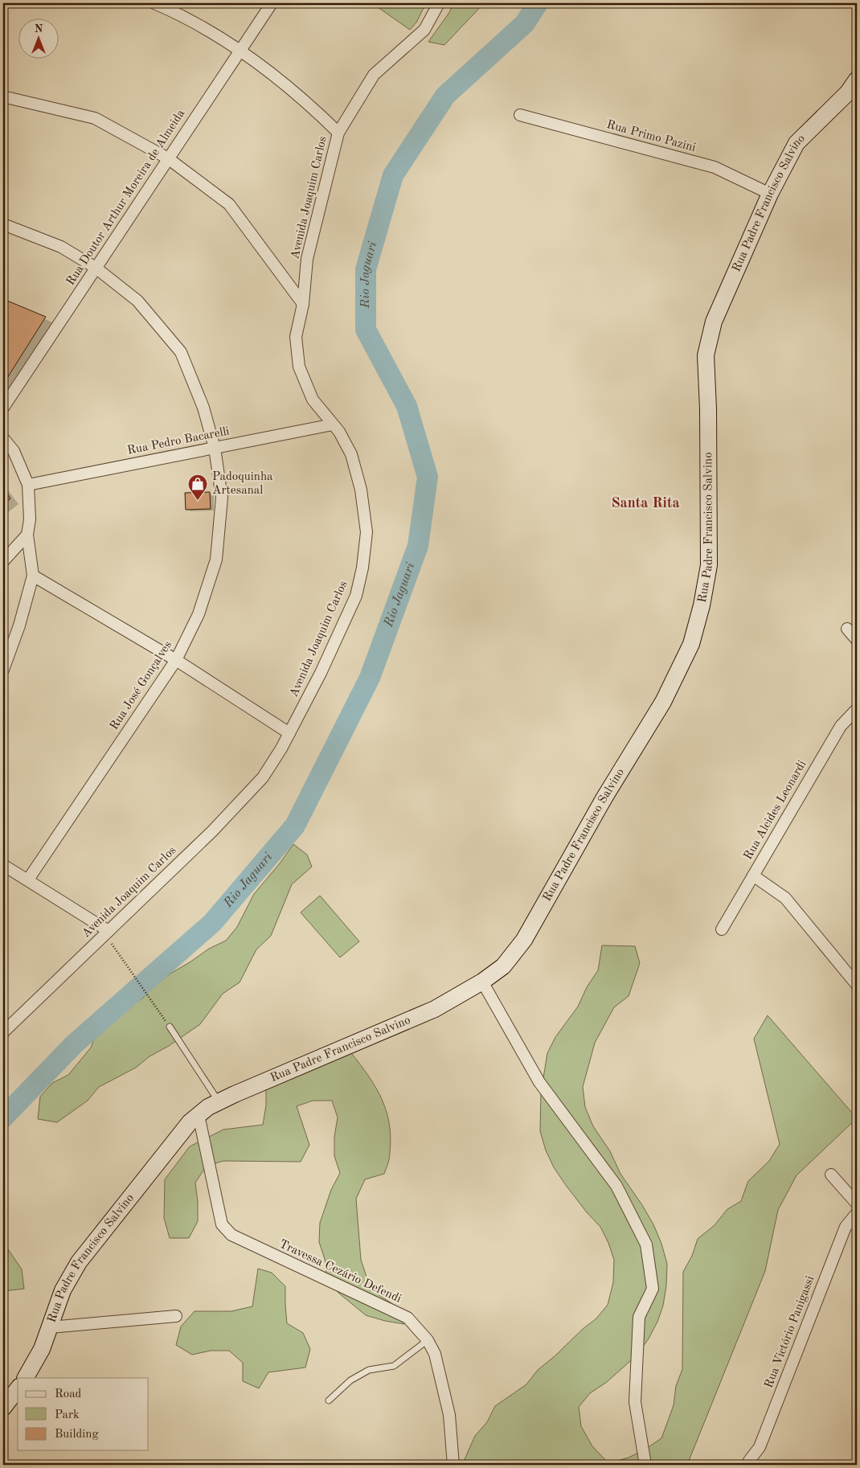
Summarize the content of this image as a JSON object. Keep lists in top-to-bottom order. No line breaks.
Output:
{"streets":{"street":["Rua Primo Pazini","Rua Doutor Arthur Moreira de Almeida","Avenida Joaquim Carlos","Rua Padre Francisco Salvino","Rua Pedro Bacarelli","Rua José Gonçalves","Rua Alcides Leonardi","Travessa Cezário Defendi","Rua Victório Panigassi"]},"crossings":[["Rua Primo Pazini","Rua Padre Francisco Salvino"],["Rua Doutor Arthur Moreira de Almeida","Rua José Gonçalves"],["Avenida Joaquim Carlos","Rua Pedro Bacarelli"],["Rua Padre Francisco Salvino","Travessa Cezário Defendi"],["Rua Pedro Bacarelli","Rua José Gonçalves"]],"districts":["Santa Rita"],"water":["Rio Jaguari"],"places":{"shop":["Padoquinha Artesanal"]},"legend":["Road","Park","Building"],"north":"top"}
